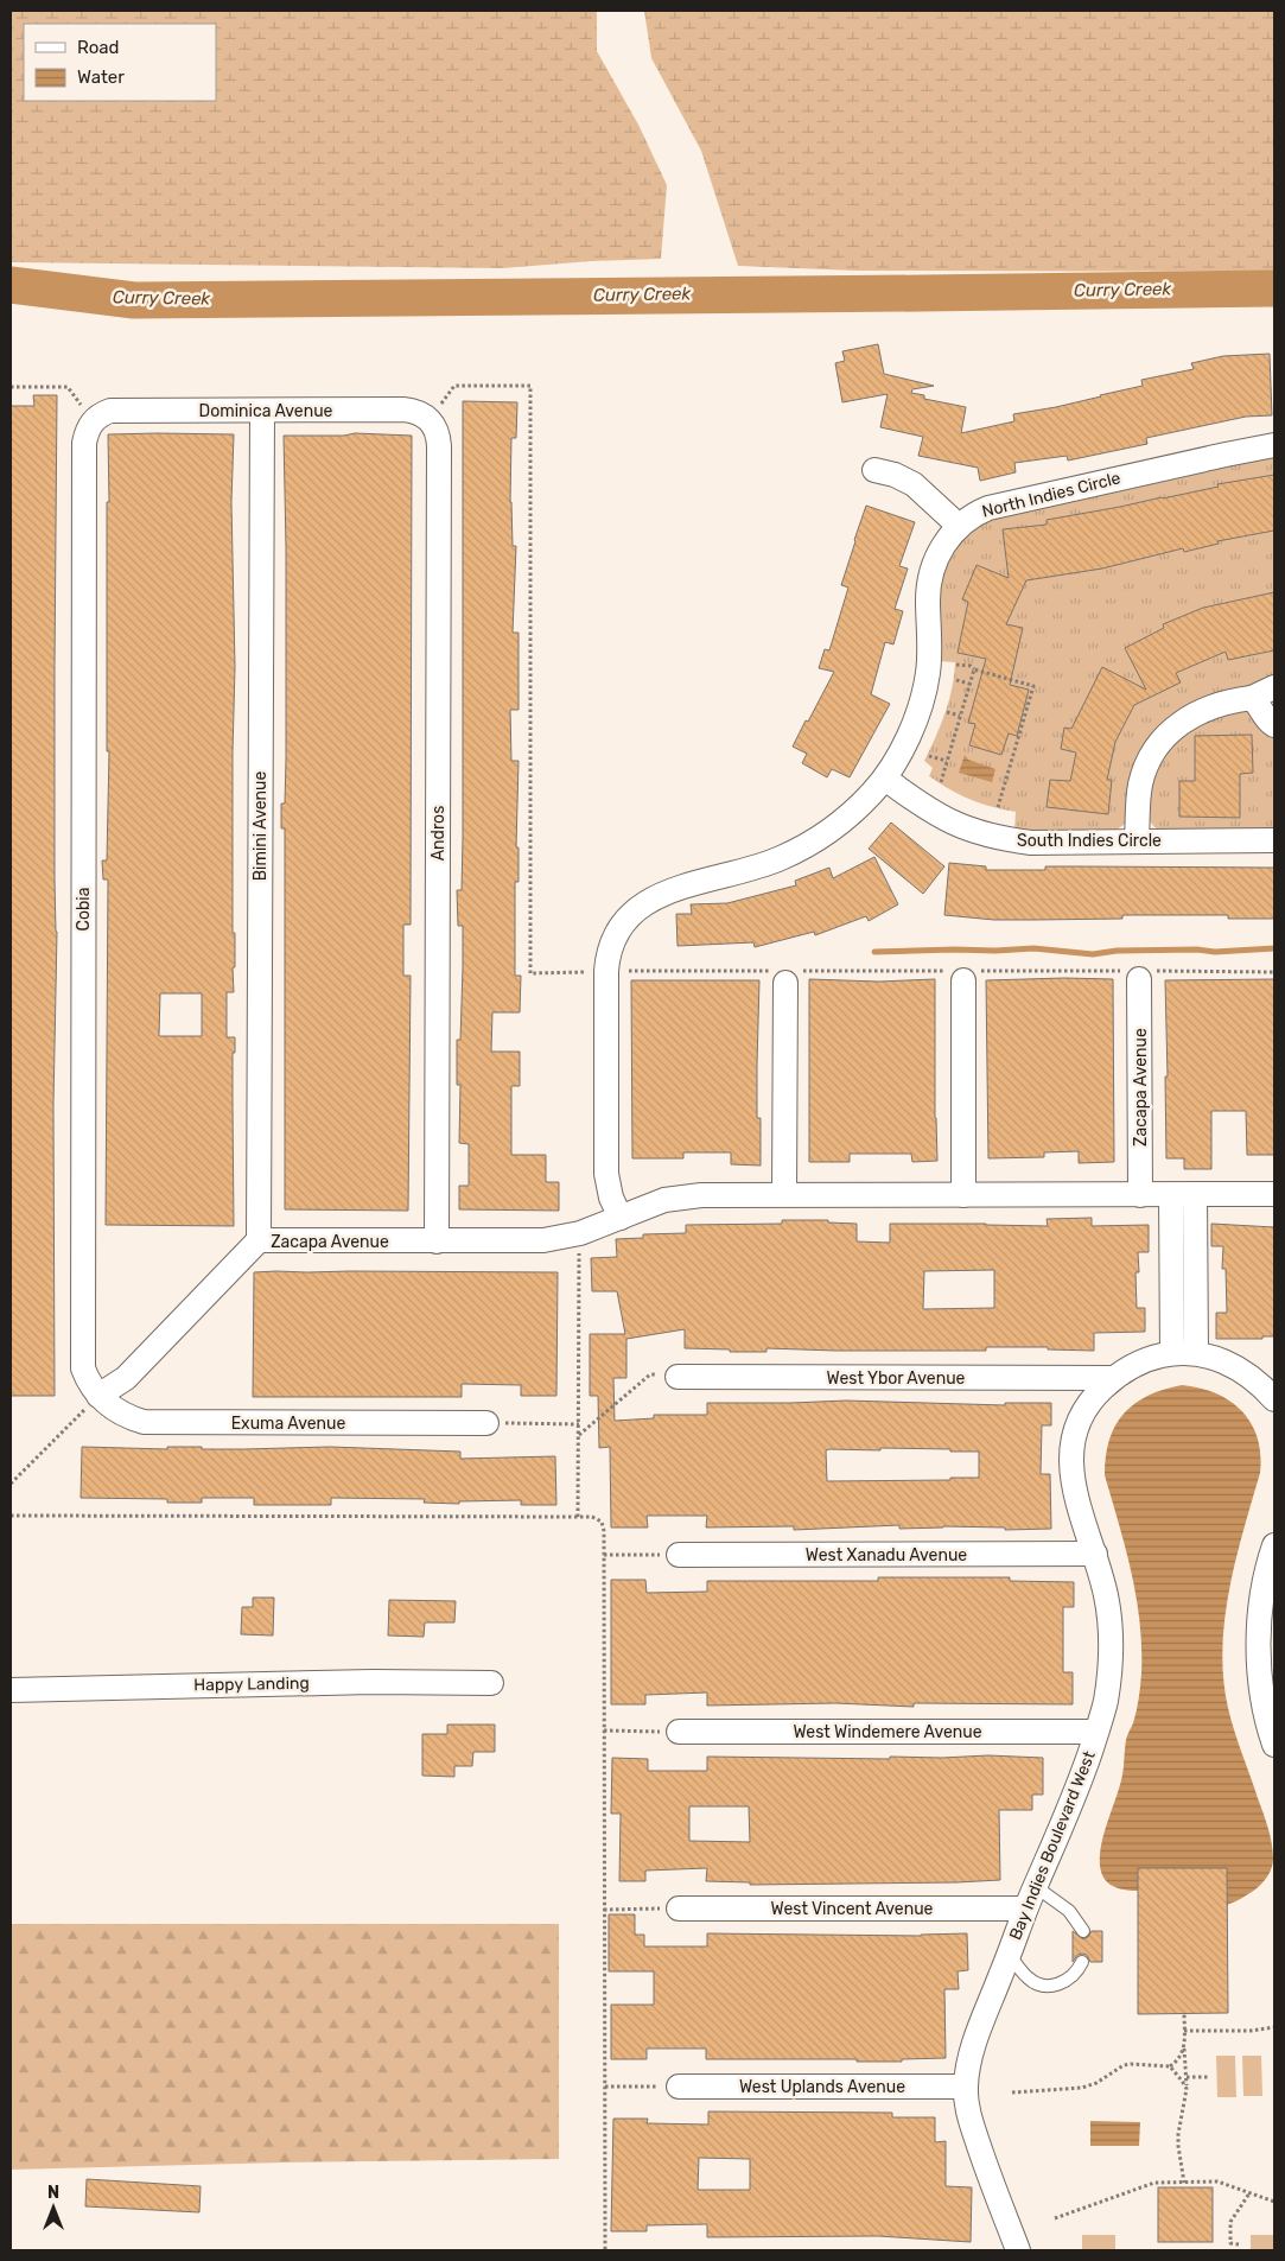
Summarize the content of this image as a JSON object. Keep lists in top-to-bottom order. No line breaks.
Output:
{"streets":{"street":["Dominica Avenue","North Indies Circle","Bimini Avenue","Andros","South Indies Circle","Cobia","Zacapa Avenue","West Ybor Avenue","Exuma Avenue","West Xanadu Avenue","Happy Landing","West Windemere Avenue","Bay Indies Boulevard West","West Vincent Avenue","West Uplands Avenue"]},"crossings":[["Dominica Avenue","Bimini Avenue"],["Dominica Avenue","Andros"],["Dominica Avenue","Cobia"],["North Indies Circle","South Indies Circle"],["Bimini Avenue","Zacapa Avenue"],["Andros","Zacapa Avenue"],["Cobia","Zacapa Avenue"],["Cobia","Exuma Avenue"],["Zacapa Avenue","Exuma Avenue"],["West Ybor Avenue","Bay Indies Boulevard West"],["West Xanadu Avenue","Bay Indies Boulevard West"],["West Windemere Avenue","Bay Indies Boulevard West"],["Bay Indies Boulevard West","West Vincent Avenue"],["Bay Indies Boulevard West","West Uplands Avenue"]],"water":["Curry Creek"],"legend":["Road","Water"],"north":"top"}
